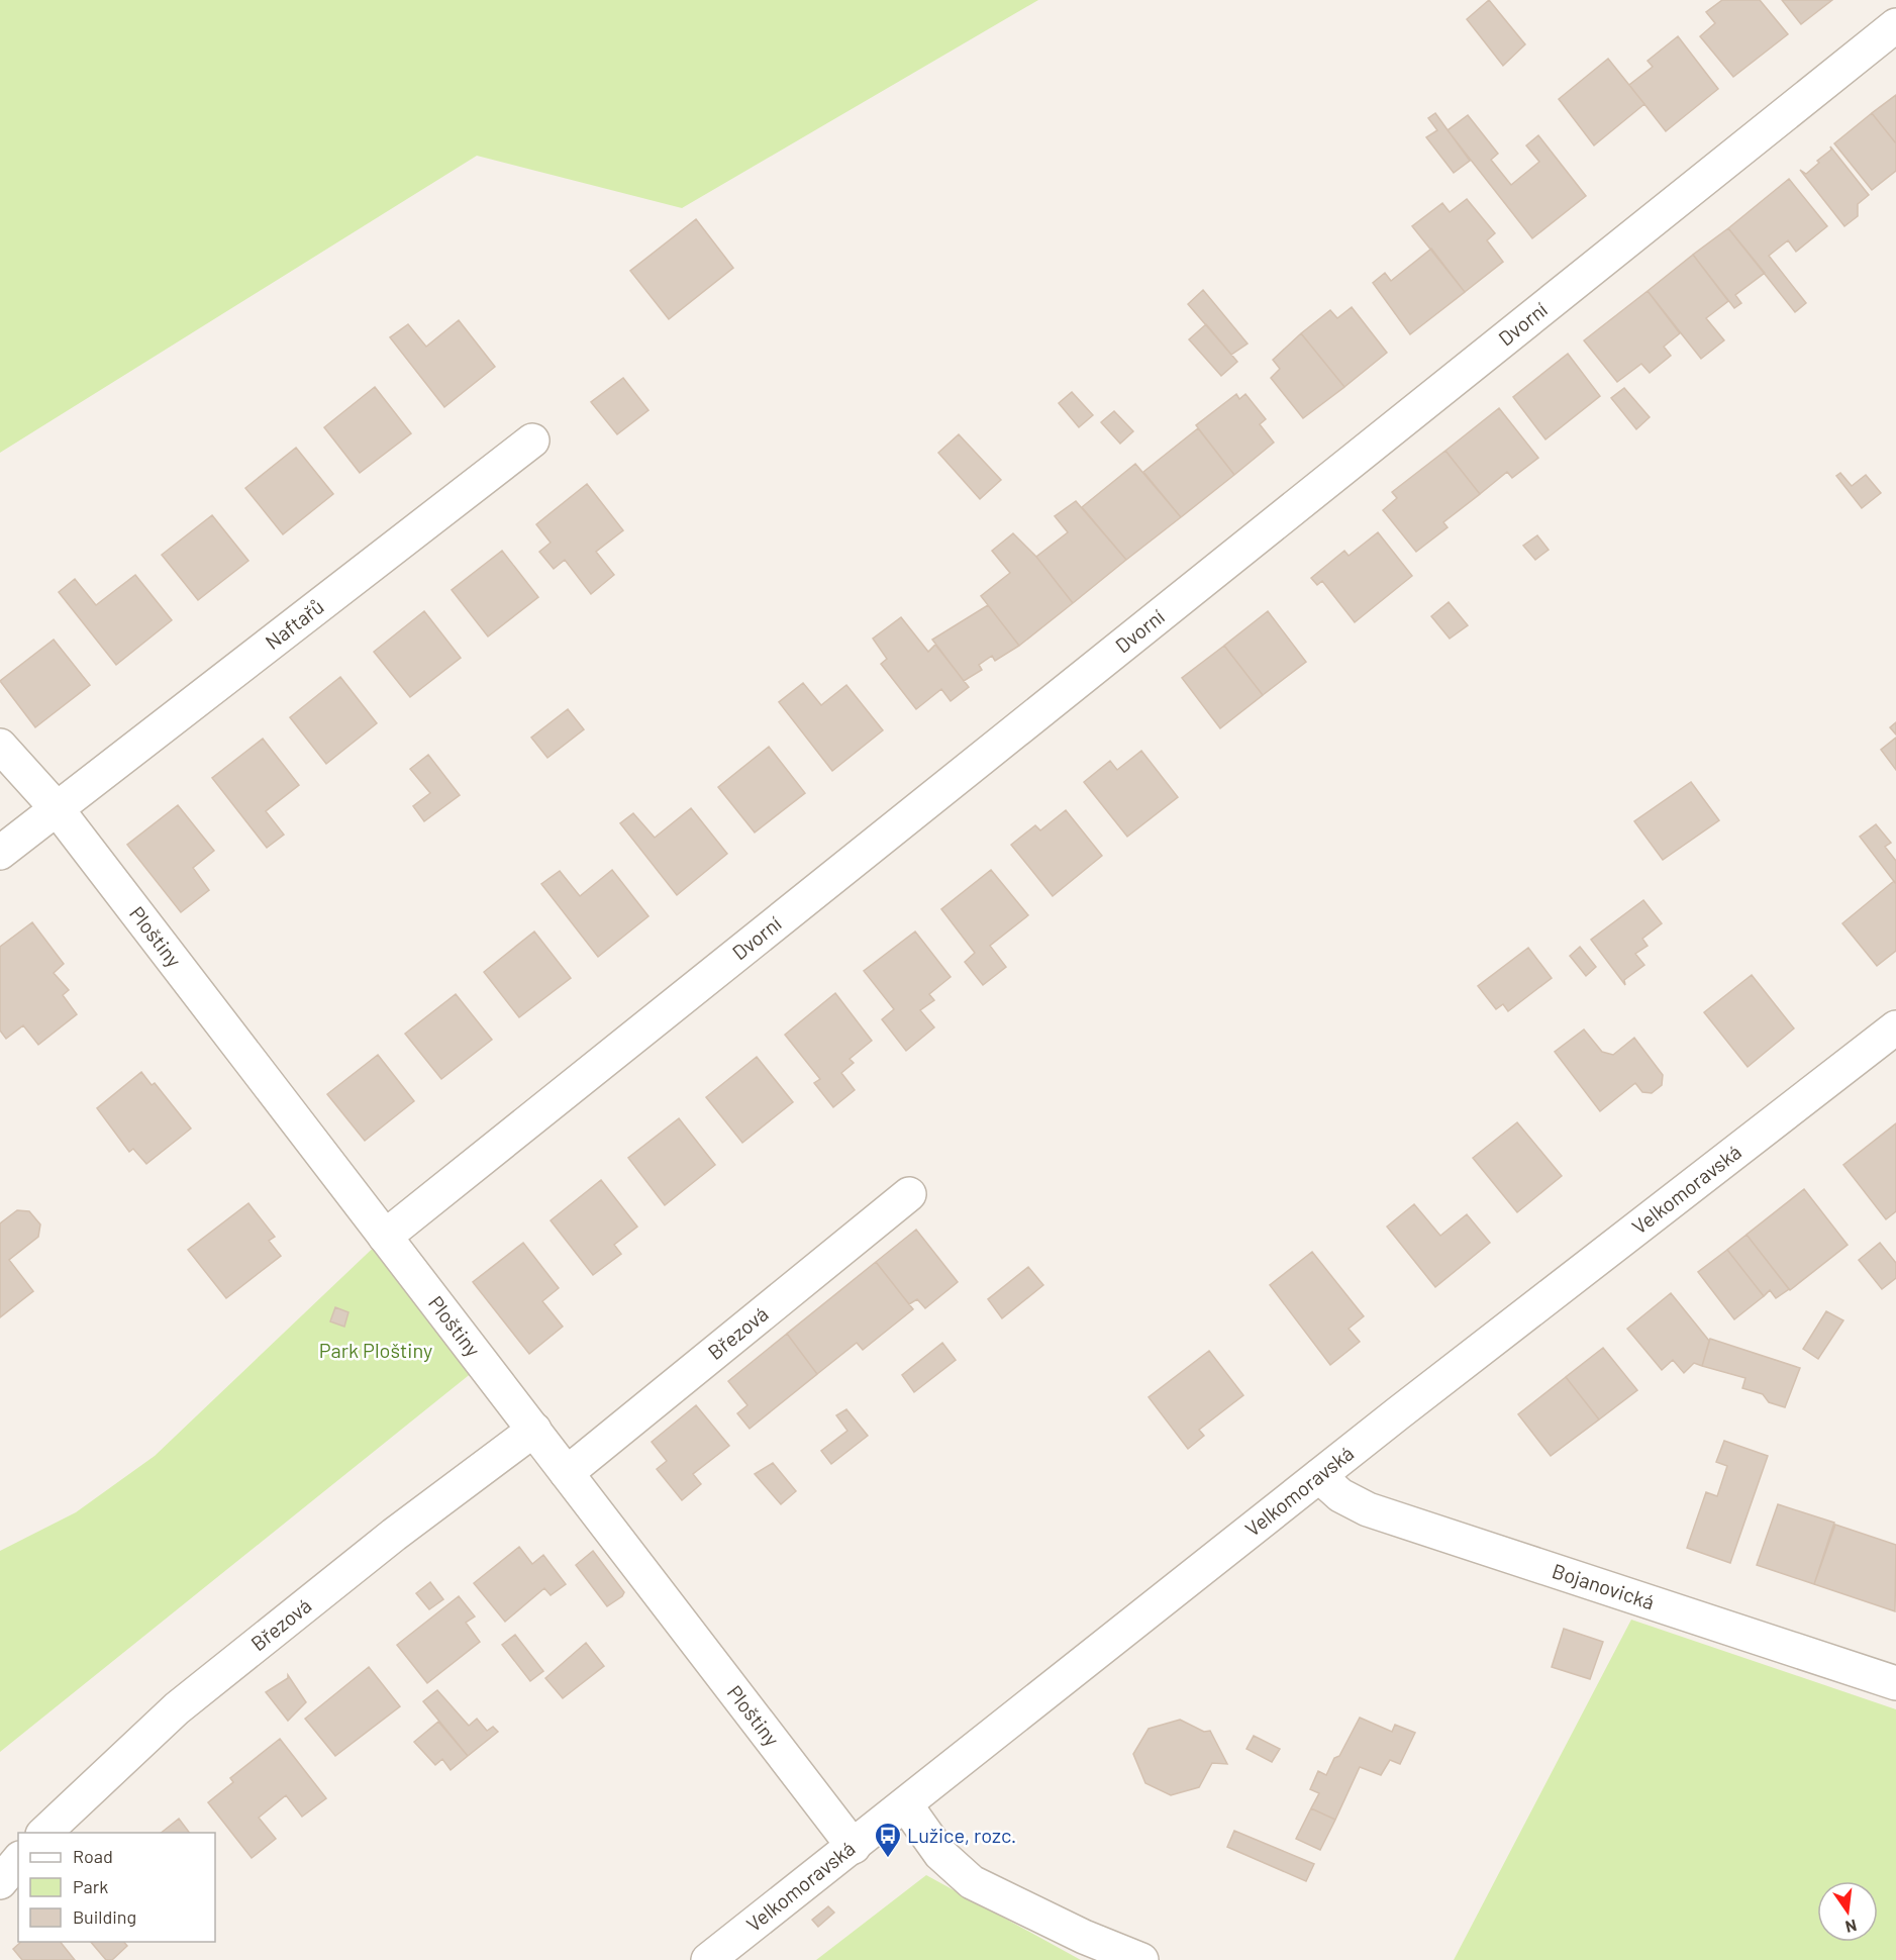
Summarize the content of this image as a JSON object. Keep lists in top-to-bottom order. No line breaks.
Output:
{"streets":{"street":["Dvorní","Naftařů","Ploštiny","Velkomoravská","Březová","Bojanovická"]},"crossings":[["Dvorní","Ploštiny"],["Naftařů","Ploštiny"],["Ploštiny","Velkomoravská"],["Ploštiny","Březová"],["Velkomoravská","Bojanovická"]],"parks":["Park Ploštiny"],"places":{"bus stop":["Lužice, rozc."]},"legend":["Road","Park","Building"],"north":"bottom"}
